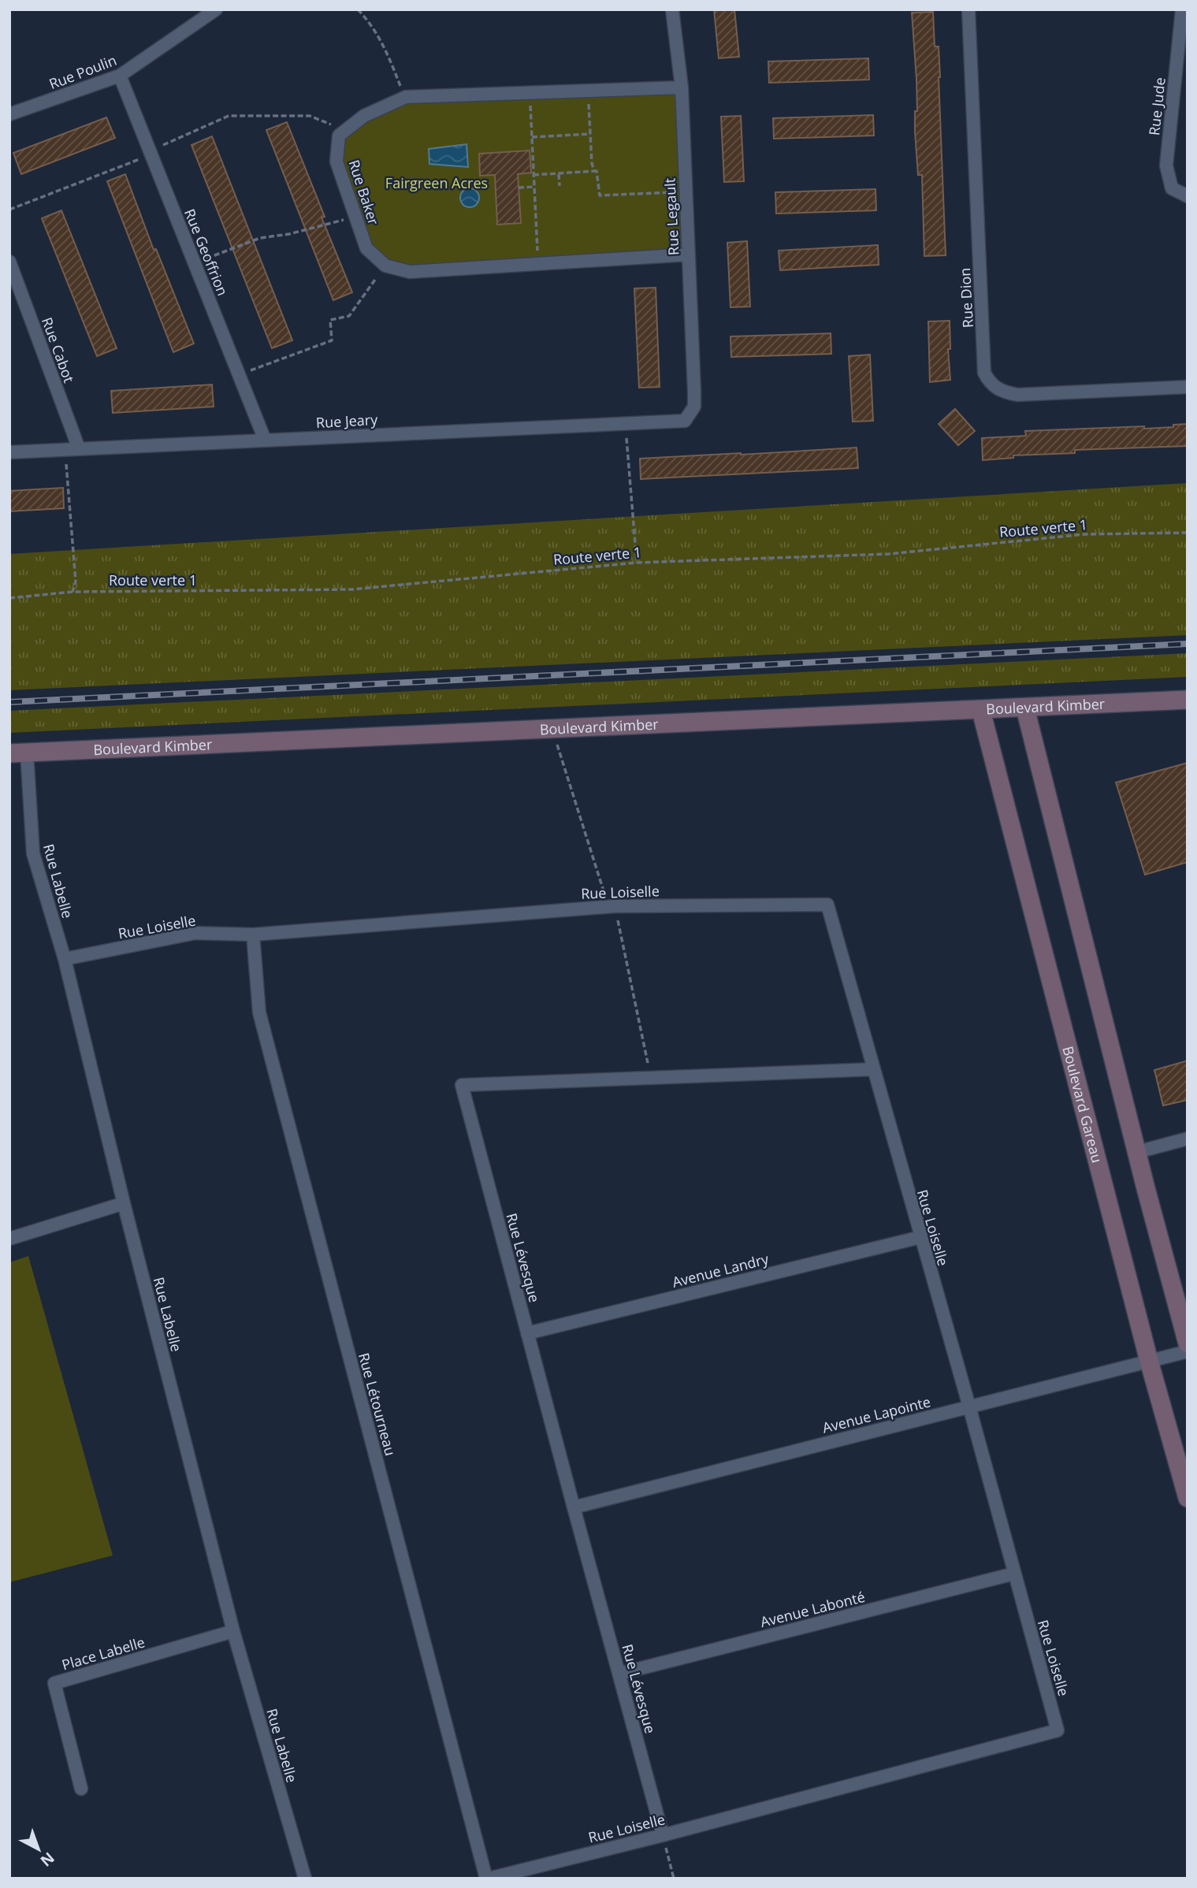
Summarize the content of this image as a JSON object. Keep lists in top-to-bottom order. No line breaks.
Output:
{"streets":{"street":["Rue Poulin","Rue Jude","Rue Baker","Rue Legault","Rue Geoffrion","Rue Dion","Rue Cabot","Rue Jeary","Boulevard Kimber","Rue Labelle","Rue Loiselle","Boulevard Gareau","Rue Lévesque","Avenue Landry","Rue Létourneau","Avenue Lapointe","Avenue Labonté","Place Labelle"],"path":["Route verte 1"]},"crossings":[["Rue Poulin","Rue Geoffrion"],["Rue Legault","Rue Jeary"],["Rue Geoffrion","Rue Jeary"],["Rue Cabot","Rue Jeary"],["Boulevard Kimber","Rue Labelle"],["Boulevard Kimber","Boulevard Gareau"],["Rue Labelle","Rue Loiselle"],["Rue Labelle","Place Labelle"],["Rue Loiselle","Rue Lévesque"],["Rue Loiselle","Avenue Landry"],["Rue Loiselle","Rue Létourneau"],["Rue Loiselle","Avenue Lapointe"],["Rue Loiselle","Avenue Labonté"],["Boulevard Gareau","Avenue Lapointe"],["Rue Lévesque","Avenue Landry"],["Rue Lévesque","Avenue Lapointe"],["Rue Lévesque","Avenue Labonté"]],"parks":["Fairgreen Acres"],"north":"bottom right"}
